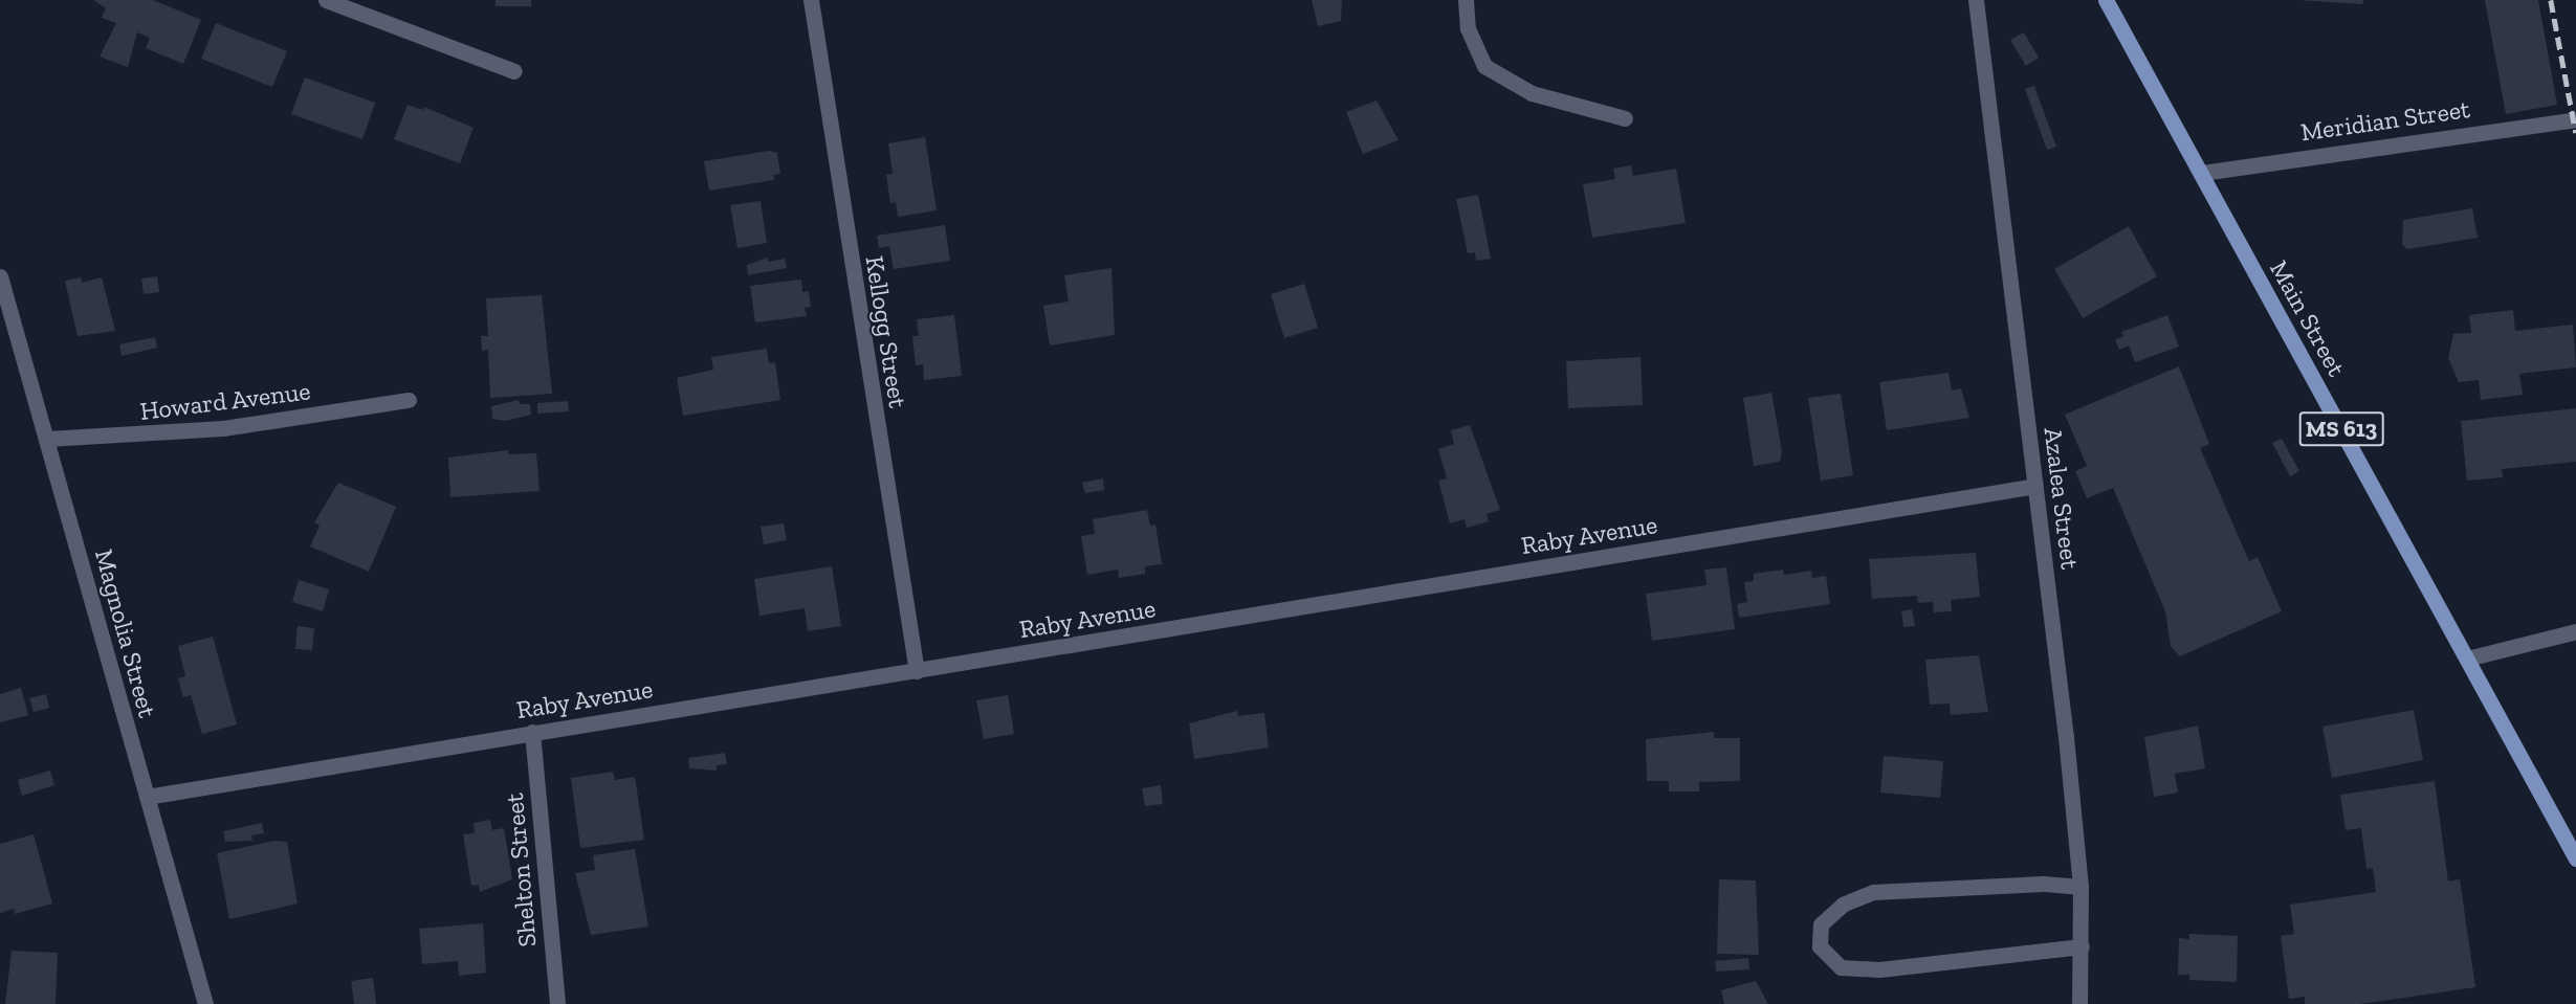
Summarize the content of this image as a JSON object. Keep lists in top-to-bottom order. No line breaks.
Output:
{"streets":{"main road":["Main Street","MS 613"],"street":["Meridian Street","Kellogg Street","Howard Avenue","Azalea Street","Raby Avenue","Magnolia Street","Shelton Street"]},"crossings":[["Meridian Street","Main Street"],["Kellogg Street","Raby Avenue"],["Howard Avenue","Magnolia Street"],["Azalea Street","Raby Avenue"],["Raby Avenue","Magnolia Street"],["Raby Avenue","Shelton Street"]]}
